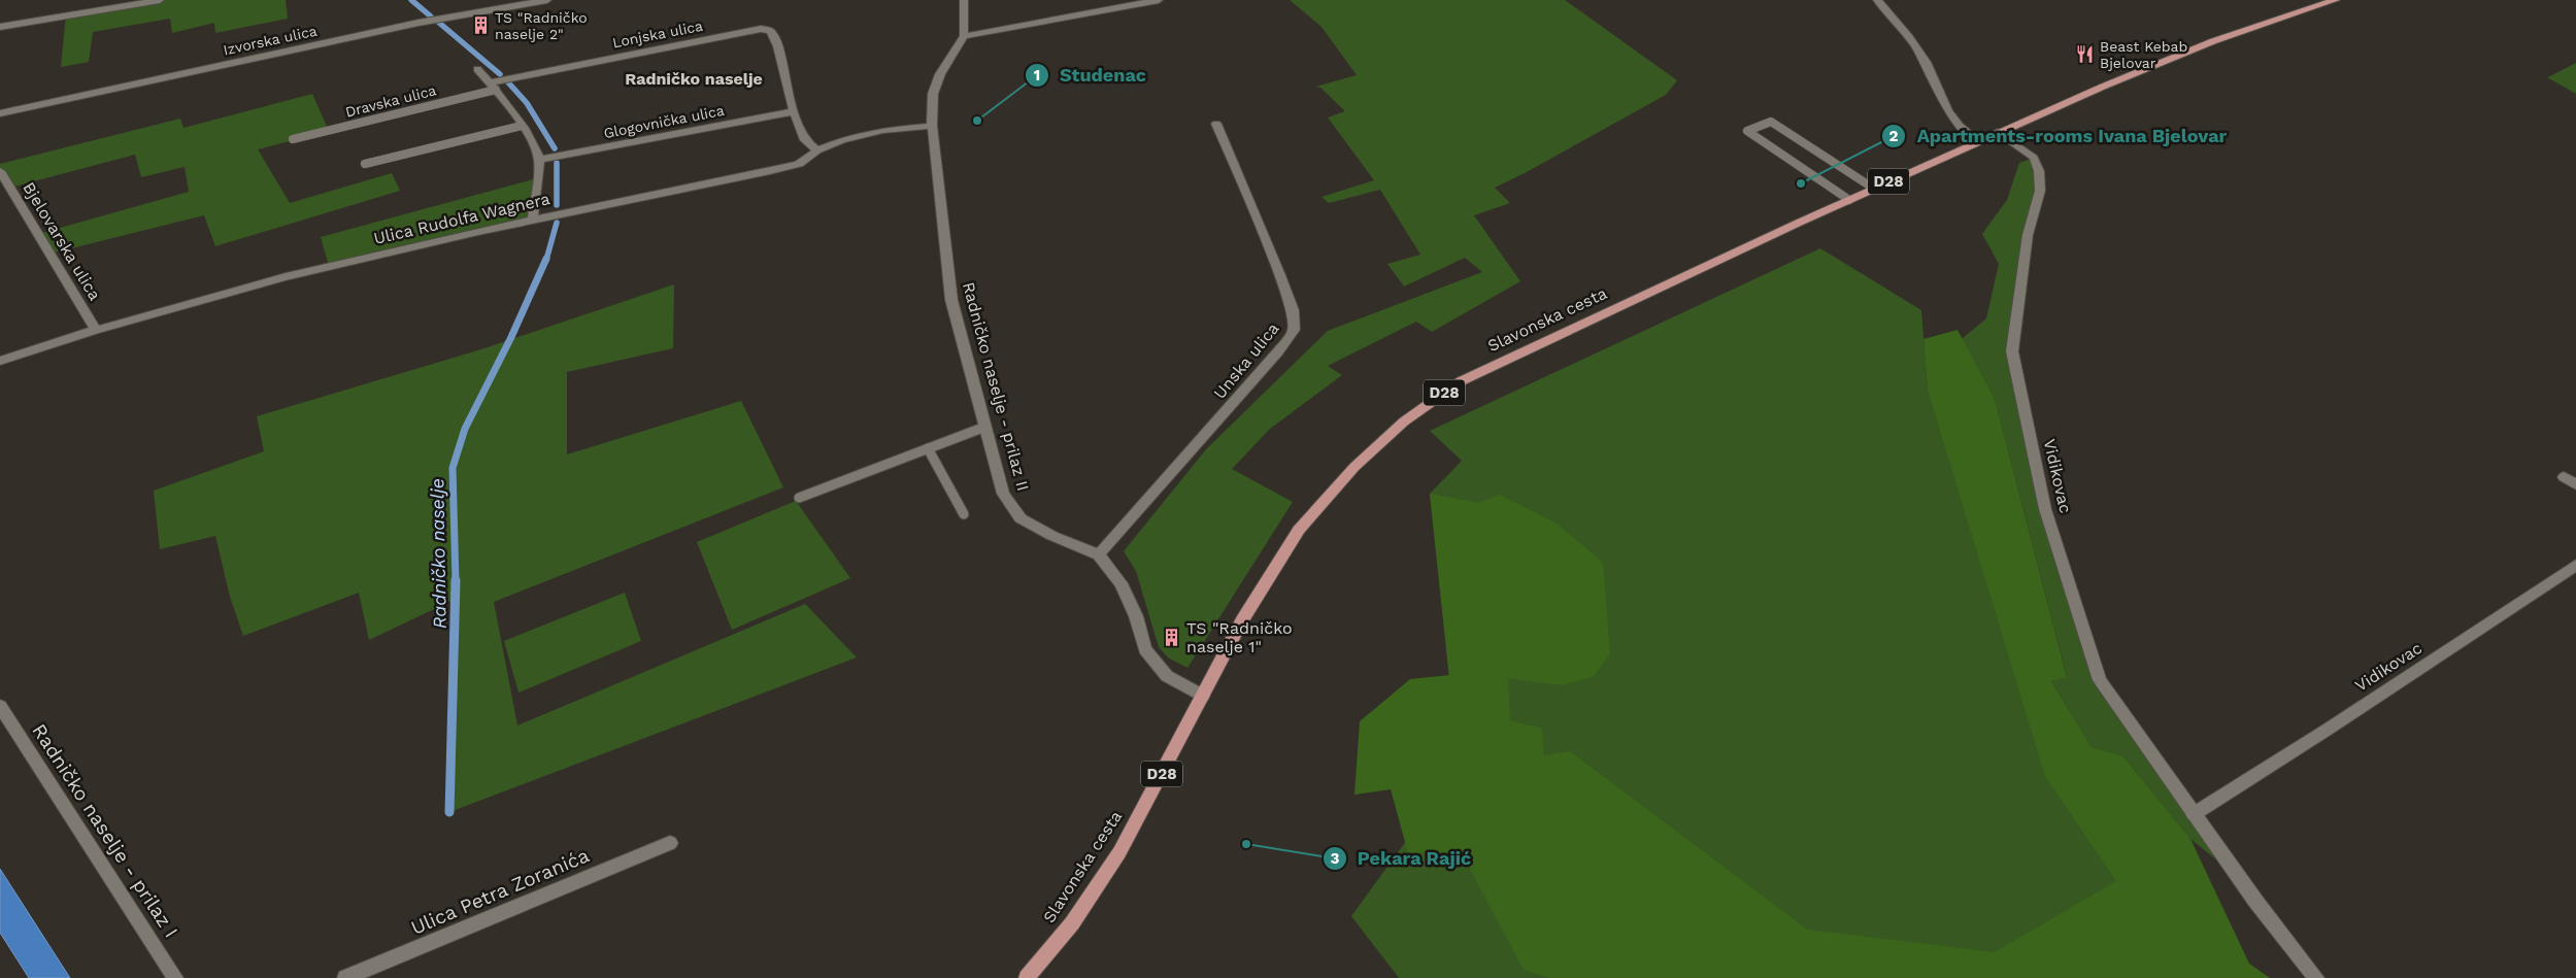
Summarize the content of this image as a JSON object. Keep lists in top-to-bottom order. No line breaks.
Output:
{"streets":{"main road":["D28","Slavonska cesta"],"street":["Lonjska ulica","Izvorska ulica","Glogovnička ulica","Ulica Rudolfa Wagnera","Bjelovarska ulica","Unska ulica","Radničko naselje - prilaz II","Vidikovac","Radničko naselje - prilaz I","Ulica Petra Zoranića"],"lane":["Dravska ulica"]},"crossings":[["Lonjska ulica","Dravska ulica"],["Lonjska ulica","Glogovnička ulica"],["Ulica Rudolfa Wagnera","Bjelovarska ulica"],["Ulica Rudolfa Wagnera","Radničko naselje - prilaz II"],["Slavonska cesta","Vidikovac"],["Unska ulica","Radničko naselje - prilaz II"]],"districts":["Radničko naselje"],"water":["Radničko naselje"],"places":{"building":["TS \"Radničko naselje 2\"","TS \"Radničko naselje 1\""],"restaurant":["Beast Kebab Bjelovar"],"other":["Studenac","Apartments-rooms Ivana Bjelovar","Pekara Rajić"]}}
